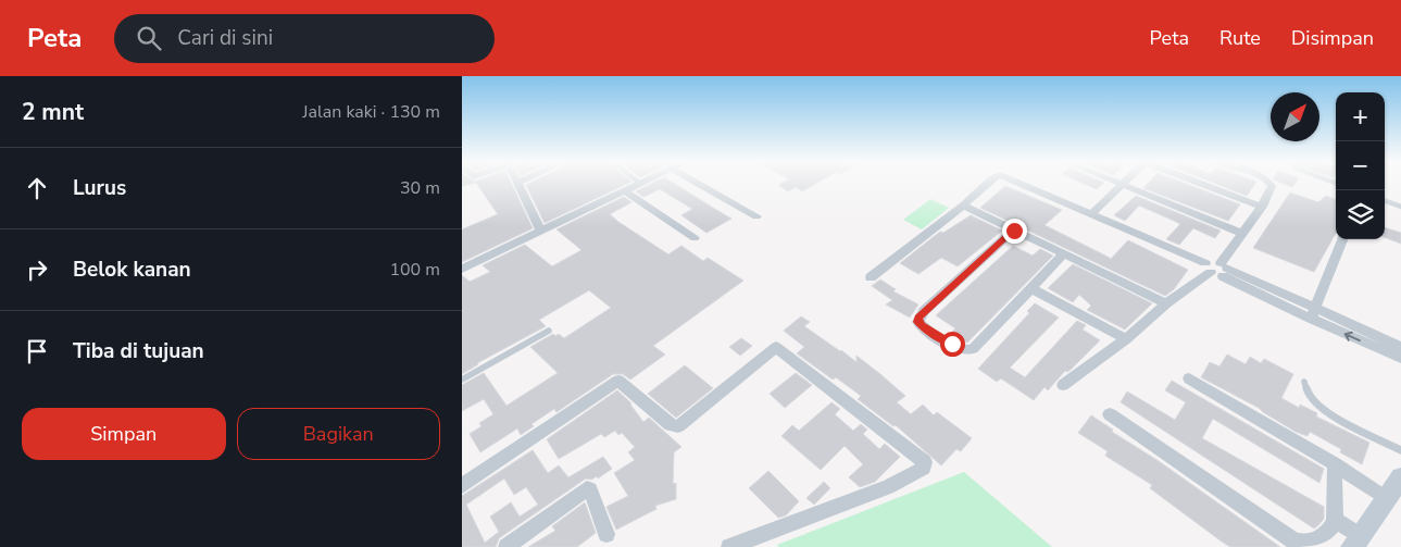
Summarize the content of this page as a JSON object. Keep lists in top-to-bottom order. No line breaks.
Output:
{"north":"top right","page":{"header":"Peta","search":"Cari di sini","nav":["Peta","Rute","Disimpan"],"heading":["2 mnt","Jalan kaki · 130 m"],"map_buttons":["+","−"],"list":[["Lurus","30 m"],["Belok kanan","100 m"],"Tiba di tujuan"],"buttons":["Simpan","Bagikan"]}}
